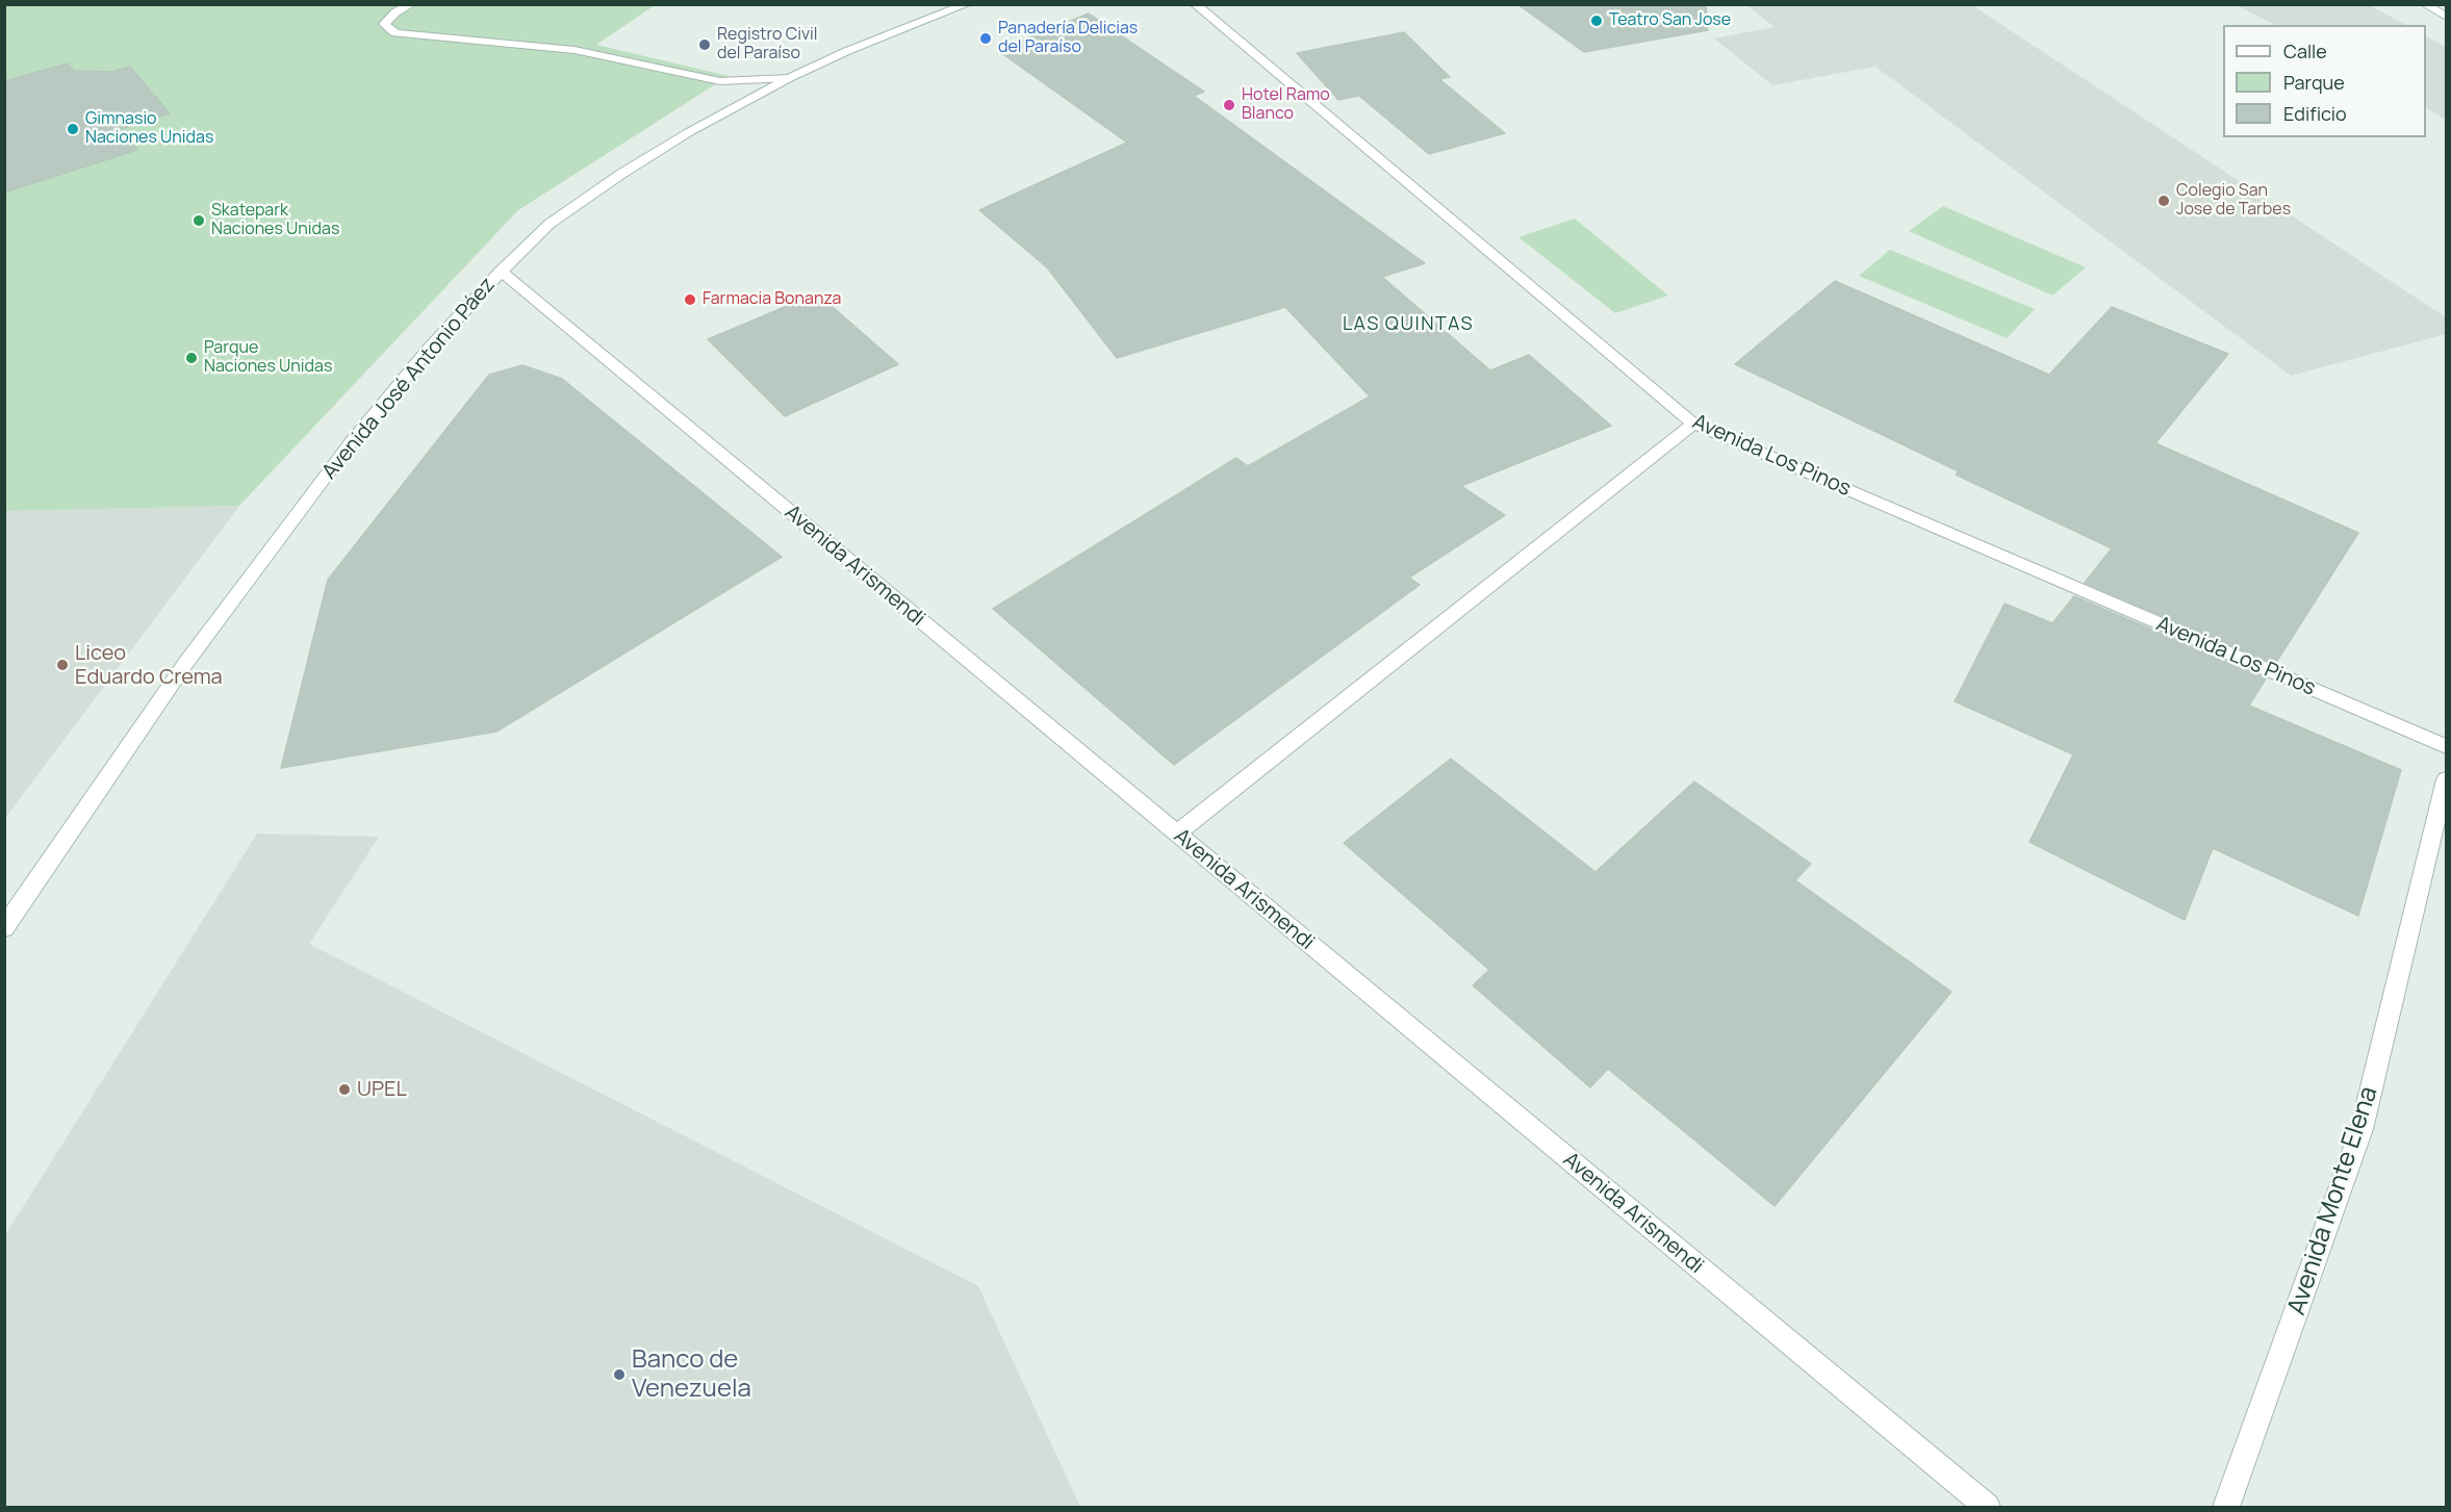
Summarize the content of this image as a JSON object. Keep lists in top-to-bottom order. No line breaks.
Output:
{"streets":{"street":["Avenida José Antonio Páez","Avenida Los Pinos","Avenida Arismendi","Avenida Monte Elena"]},"crossings":[["Avenida José Antonio Páez","Avenida Arismendi"]],"districts":["LAS QUINTAS"],"places":["Teatro San Jose","Panadería Delicias del Paraíso","Registro Civil del Paraíso","Hotel Ramo Blanco","Gimnasio Naciones Unidas","Colegio San Jose de Tarbes","Skatepark Naciones Unidas","Farmacia Bonanza","Parque Naciones Unidas","Liceo Eduardo Crema","UPEL","Banco de Venezuela"],"legend":["Calle","Parque","Edificio"]}
